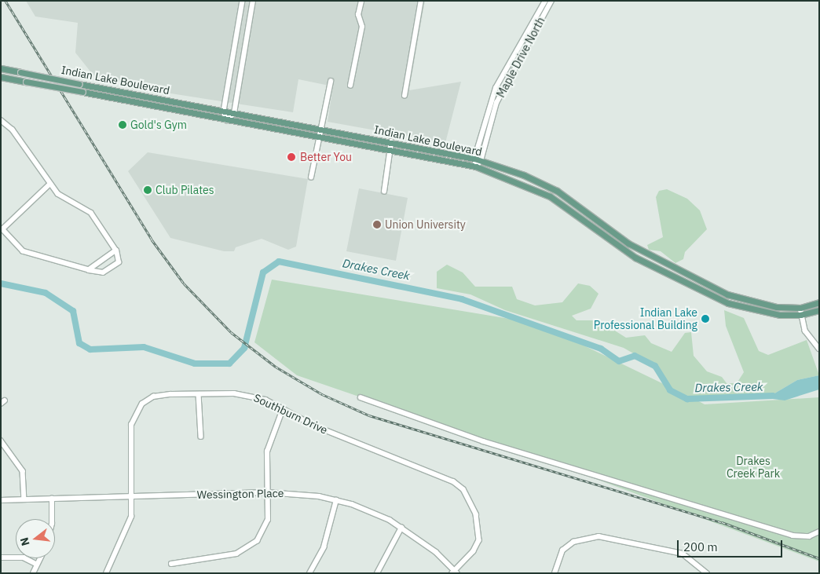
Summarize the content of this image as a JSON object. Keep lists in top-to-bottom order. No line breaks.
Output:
{"streets":{"main road":["Indian Lake Boulevard"],"street":["Maple Drive North","Southburn Drive","Wessington Place"]},"crossings":[["Maple Drive North","Indian Lake Boulevard"],["Southburn Drive","Wessington Place"]],"water":["Drakes Creek"],"parks":["Drakes Creek Park"],"places":["Gold's Gym","Better You","Club Pilates","Union University","Indian Lake Professional Building"],"scale_bar":"200 m","north":"left"}
